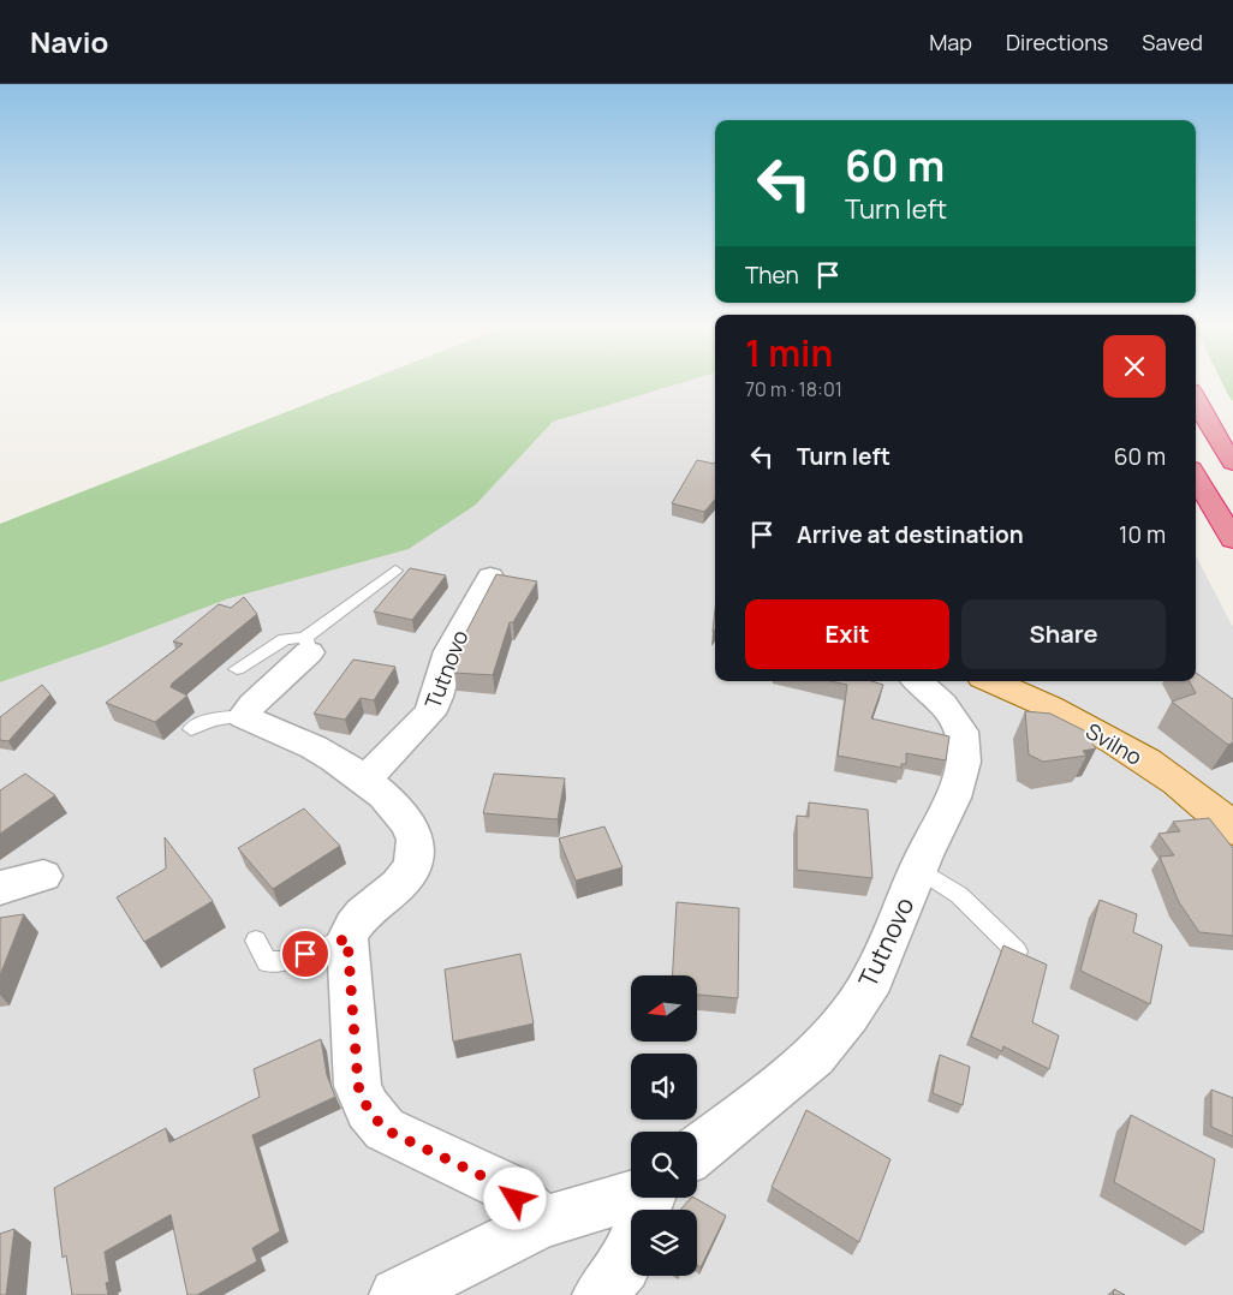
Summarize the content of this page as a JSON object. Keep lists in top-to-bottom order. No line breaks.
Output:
{"streets":{"main road":["Svilno"],"street":["Tutnovo"]},"north":"left","page":{"header":"Navio","nav":["Map","Directions","Saved"],"turn":["60 m","Turn left"],"then":"Then","heading":["1 min","70 m · 18:01"],"list":[{"name":"Turn left","value":"60 m"},{"name":"Arrive at destination","value":"10 m"}],"buttons":["Exit","Share"]}}
